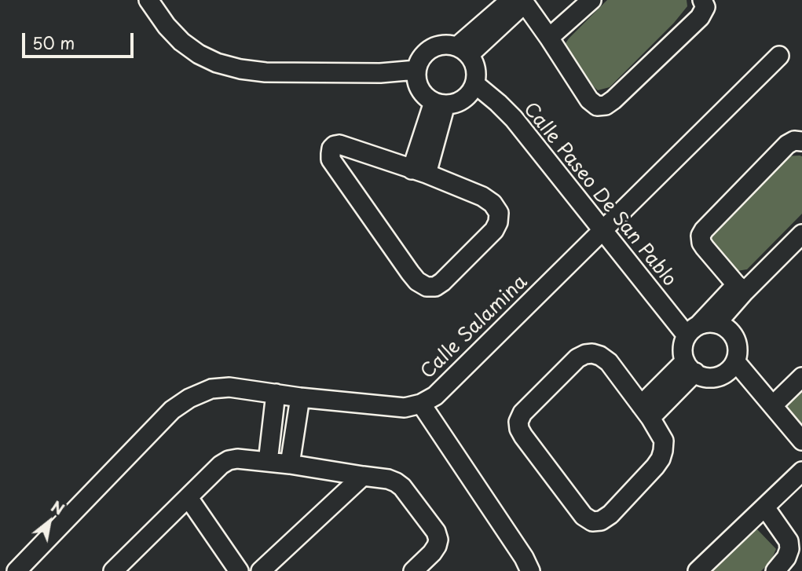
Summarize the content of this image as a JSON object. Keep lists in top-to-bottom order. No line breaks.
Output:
{"streets":{"street":["Calle Paseo De San Pablo","Calle Salamina"]},"crossings":[["Calle Paseo De San Pablo","Calle Salamina"]],"scale_bar":"50 m","north":"top right"}
